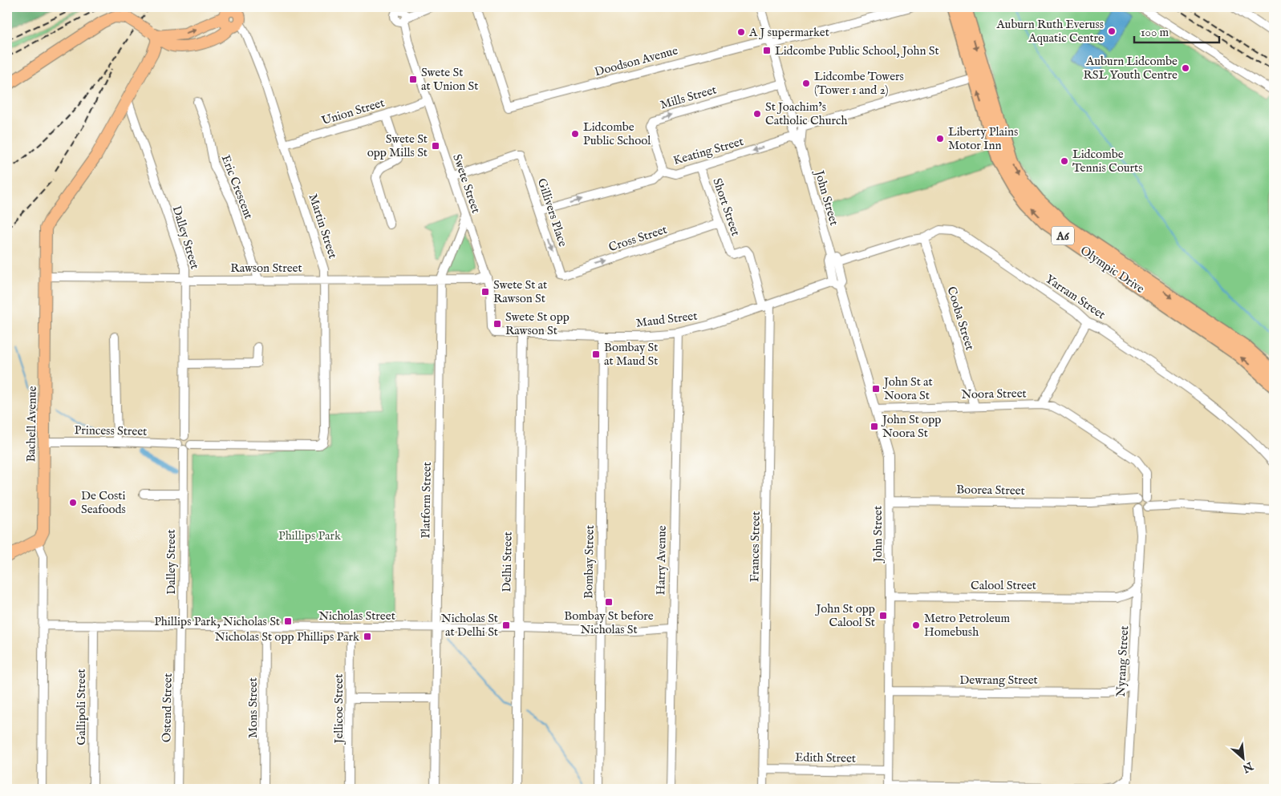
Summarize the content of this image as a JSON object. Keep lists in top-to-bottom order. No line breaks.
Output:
{"streets":{"highway":["A6","Olympic Drive"],"main road":["Bachell Avenue"],"street":["Doodson Avenue","Mills Street","Union Street","Keating Street","Swete Street","Eric Crescent","John Street","Short Street","Gillivers Place","Martin Street","Dalley Street","Cross Street","Rawson Street","Yarram Street","Cooba Street","Maud Street","Noora Street","Princess Street","Boorea Street","Platform Street","Frances Street","Harry Avenue","Delhi Street","Bombay Street","Calool Street","Nicholas Street","Nyrang Street","Dewrang Street","Gallipoli Street","Ostend Street","Mons Street","Jellicoe Street","Edith Street"]},"crossings":[["Doodson Avenue","John Street"],["Mills Street","Keating Street"],["Mills Street","John Street"],["Union Street","Swete Street"],["Union Street","Martin Street"],["Keating Street","John Street"],["Keating Street","Short Street"],["Keating Street","Gillivers Place"],["Keating Street","Olympic Drive"],["Swete Street","Gillivers Place"],["Swete Street","Rawson Street"],["Swete Street","Maud Street"],["Swete Street","Platform Street"],["Eric Crescent","Rawson Street"],["John Street","Maud Street"],["John Street","Noora Street"],["John Street","Boorea Street"],["John Street","Calool Street"],["John Street","Dewrang Street"],["John Street","Edith Street"],["Short Street","Cross Street"],["Short Street","Frances Street"],["Gillivers Place","Cross Street"],["Martin Street","Rawson Street"],["Martin Street","Princess Street"],["Dalley Street","Rawson Street"],["Dalley Street","Bachell Avenue"],["Dalley Street","Princess Street"],["Dalley Street","Nicholas Street"],["Dalley Street","Ostend Street"],["Rawson Street","Bachell Avenue"],["Rawson Street","Platform Street"],["Yarram Street","Cooba Street"],["Yarram Street","Noora Street"],["Cooba Street","Noora Street"],["Maud Street","Frances Street"],["Maud Street","Harry Avenue"],["Maud Street","Delhi Street"],["Maud Street","Bombay Street"],["Noora Street","Nyrang Street"],["Bachell Avenue","Princess Street"],["Boorea Street","Nyrang Street"],["Platform Street","Nicholas Street"],["Frances Street","Edith Street"],["Harry Avenue","Nicholas Street"],["Delhi Street","Nicholas Street"],["Bombay Street","Nicholas Street"],["Calool Street","Nyrang Street"],["Nicholas Street","Gallipoli Street"],["Nicholas Street","Ostend Street"],["Nicholas Street","Mons Street"],["Nicholas Street","Jellicoe Street"],["Nyrang Street","Dewrang Street"]],"one_way":["Cross Street"],"parks":["Phillips Park"],"places":{"other":["Auburn Ruth Everuss Aquatic Centre","A J supermarket","Auburn Lidcombe RSL Youth Centre","Lidcombe Towers (Tower 1 and 2)","St Joachim’s Catholic Church","Lidcombe Public School","Liberty Plains Motor Inn","Lidcombe Tennis Courts","De Costi Seafoods","Metro Petroleum Homebush"],"transit":["Lidcombe Public School, John St","Swete St at Union St","Swete St opp Mills St","Swete St at Rawson St","Swete St opp Rawson St","Bombay St at Maud St","John St at Noora St","John St opp Noora St","Bombay St before Nicholas St","John St opp Calool St","Phillips Park, Nicholas St","Nicholas St at Delhi St","Nicholas St opp Phillips Park"]},"scale_bar":"100 m","north":"bottom right"}
